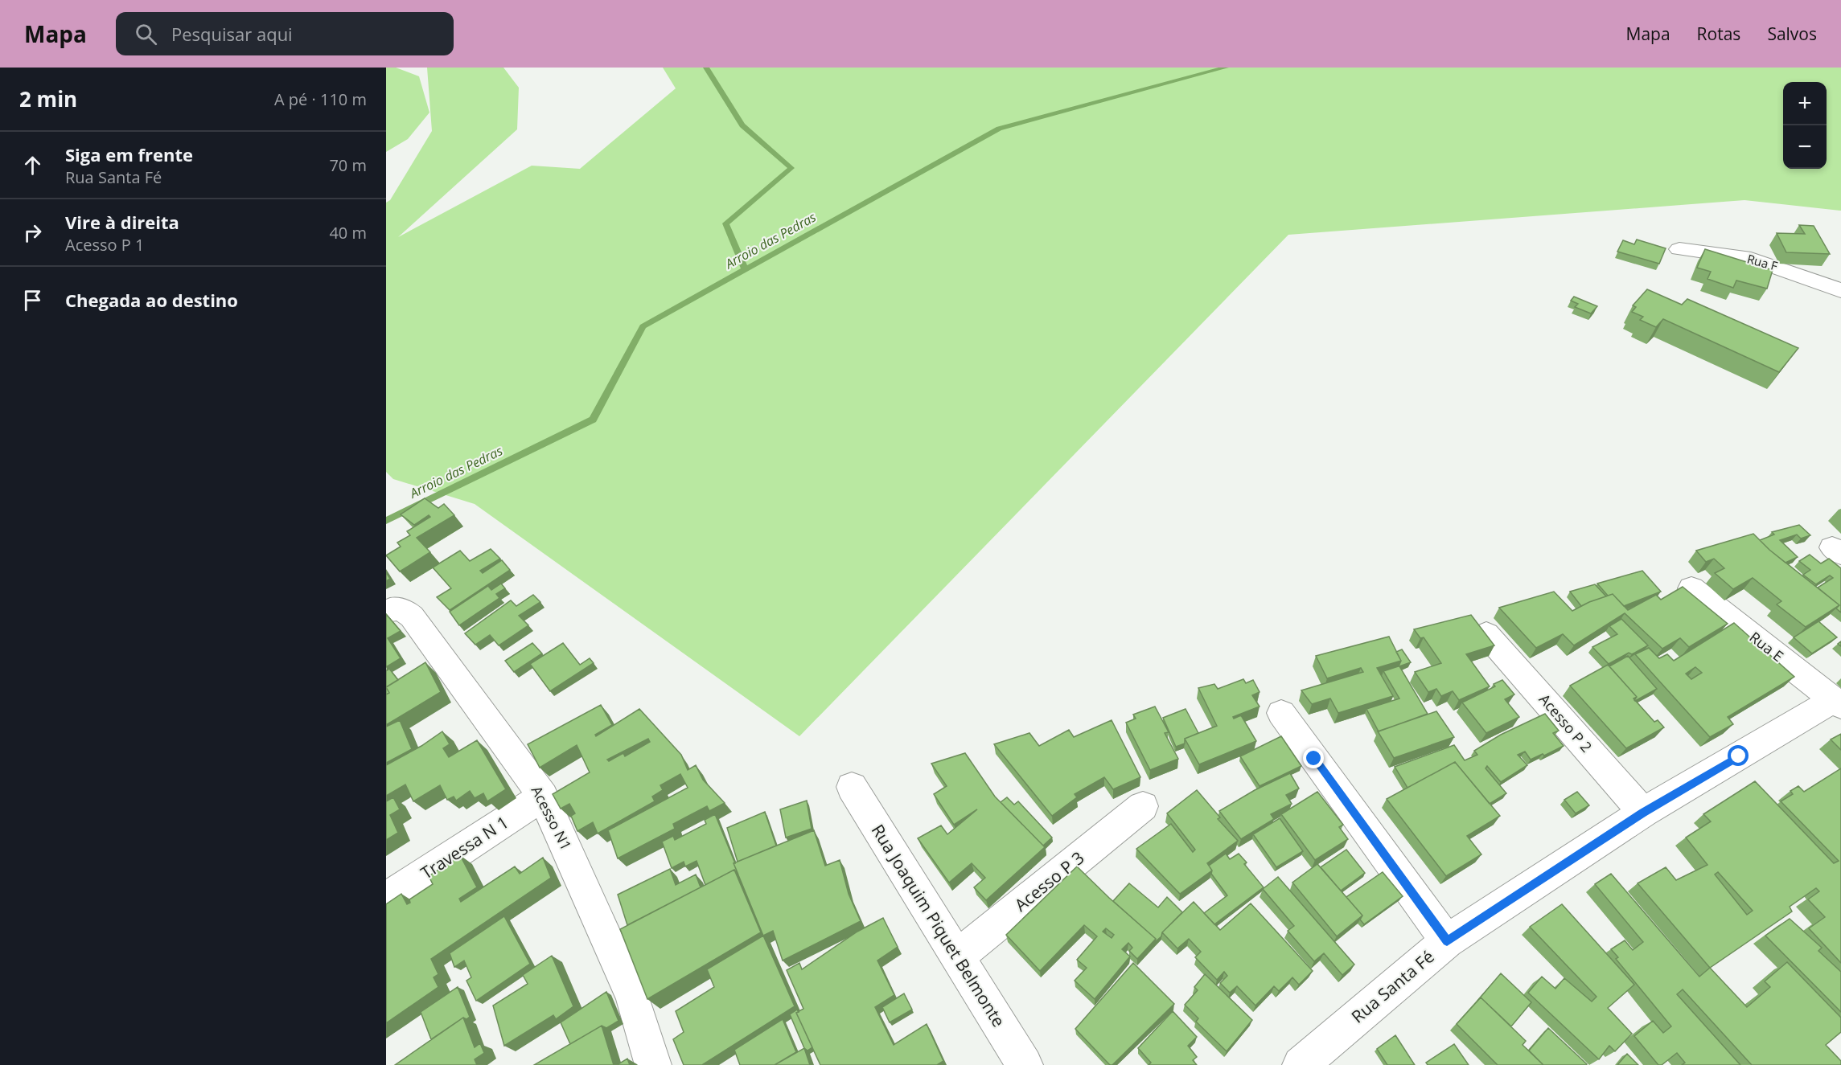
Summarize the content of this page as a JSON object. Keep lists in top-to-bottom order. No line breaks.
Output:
{"streets":{"street":["Rua F","Rua E","Acesso P 2","Acesso N1","Travessa N 1","Acesso P 3","Rua Joaquim Piquet Belmonte","Rua Santa Fé"]},"crossings":[["Rua E","Rua Santa Fé"],["Acesso P 2","Rua Santa Fé"],["Acesso N1","Travessa N 1"],["Acesso P 3","Rua Joaquim Piquet Belmonte"]],"water":["Arroio das Pedras"],"page":{"header":"Mapa","search":"Pesquisar aqui","nav":["Mapa","Rotas","Salvos"],"heading":["2 min","A pé · 110 m"],"map_buttons":["+","−"],"list":[["Siga em frente","Rua Santa Fé","70 m"],["Vire à direita","Acesso P 1","40 m"],"Chegada ao destino"]}}
